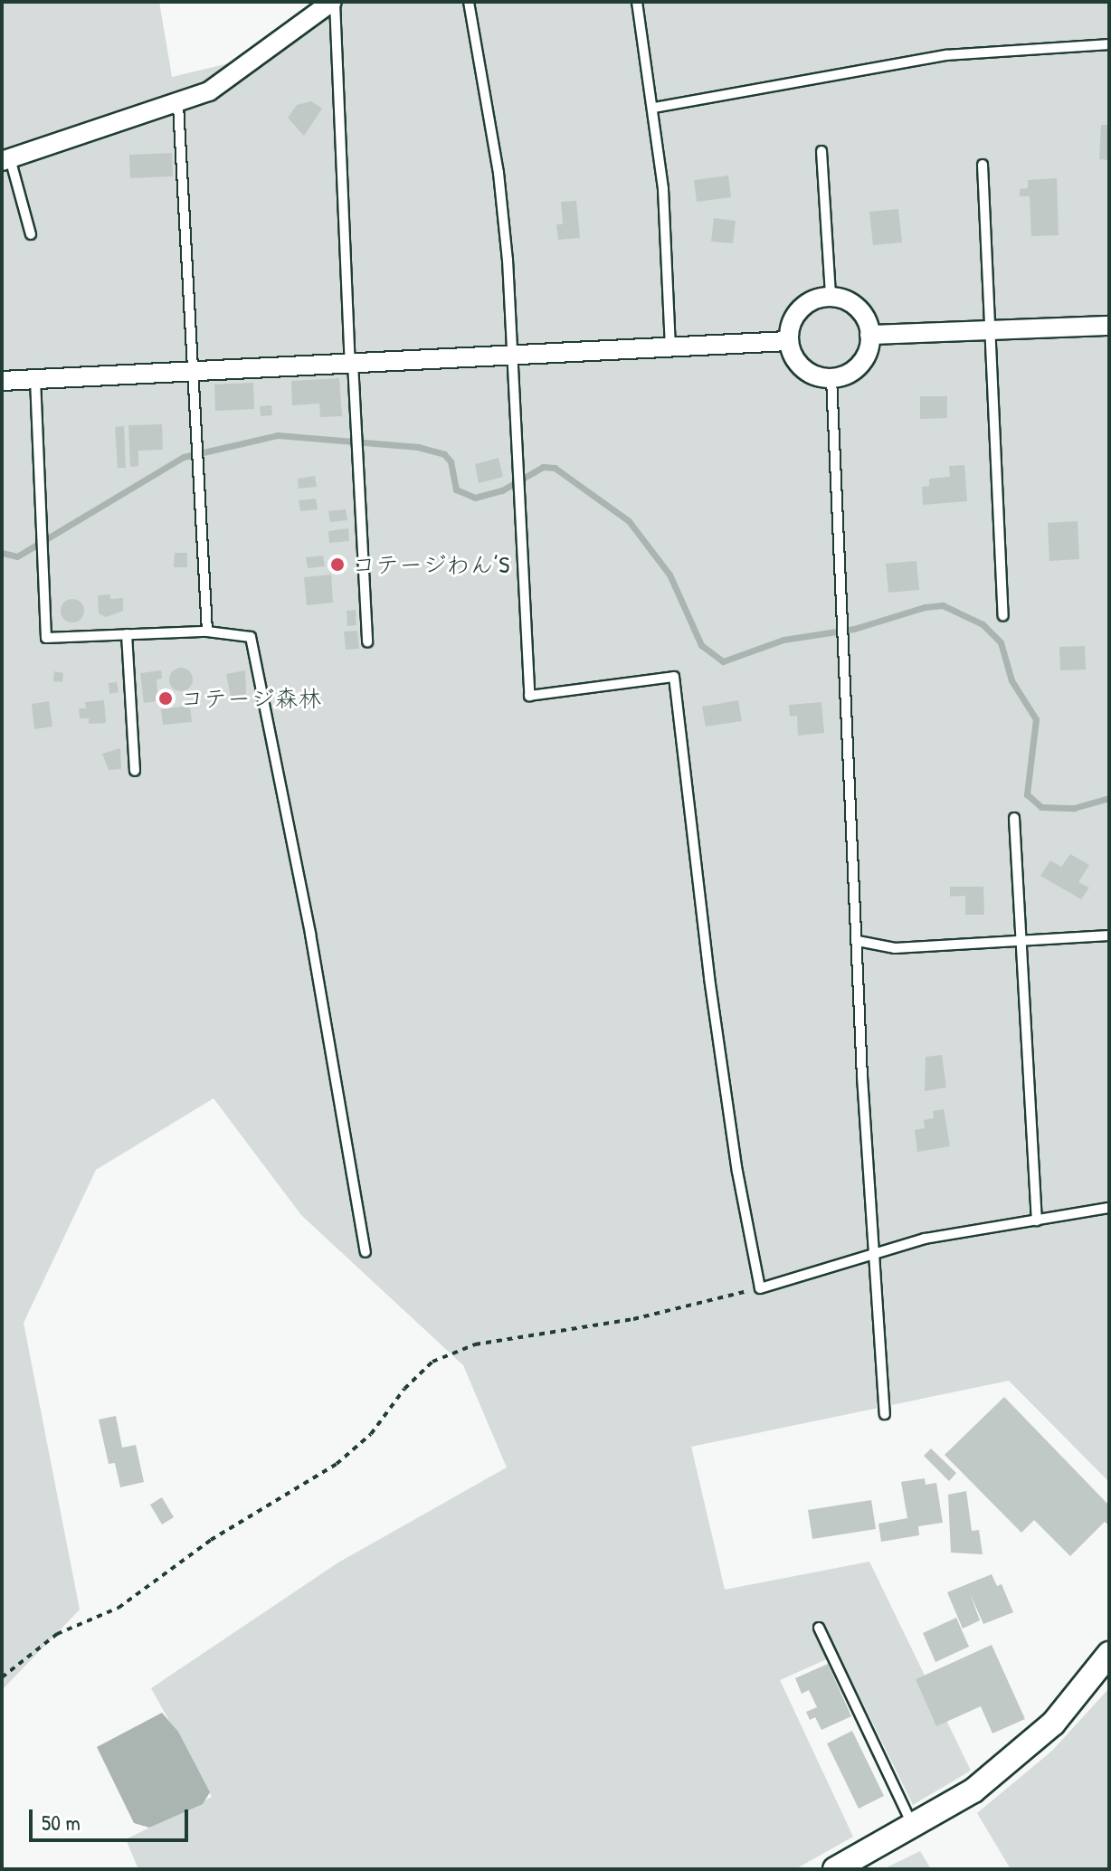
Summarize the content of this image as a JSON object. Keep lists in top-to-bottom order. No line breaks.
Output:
{"places":["コテージわん’S","コテージ森林"],"scale_bar":"50 m"}
